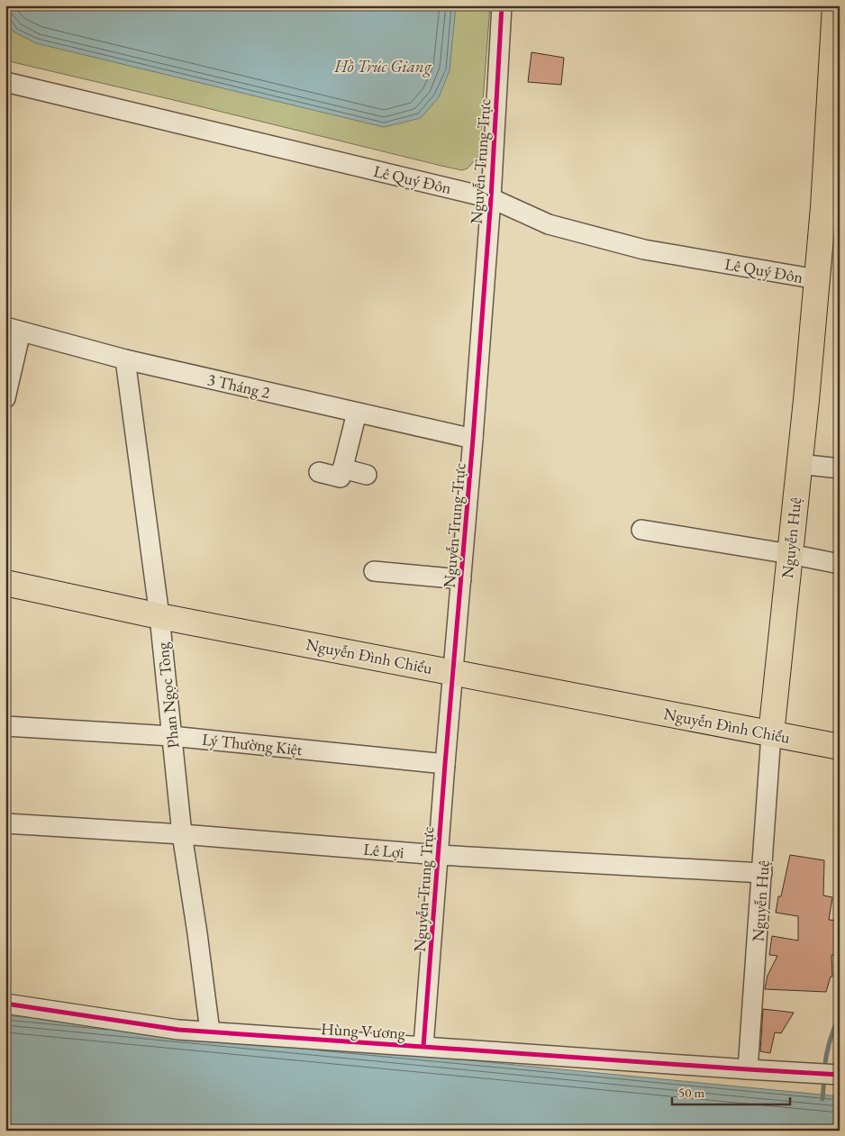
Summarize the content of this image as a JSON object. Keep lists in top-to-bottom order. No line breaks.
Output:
{"streets":{"main road":["Nguyễn Huệ","Nguyễn Đình Chiểu"],"street":["Nguyễn Trung Trực","Lê Quý Đôn","3 Tháng 2","Phan Ngọc Tòng","Lý Thường Kiệt","Lê Lợi","Hùng Vương"]},"crossings":[["Nguyễn Trung Trực","Lê Quý Đôn"],["Nguyễn Trung Trực","3 Tháng 2"],["Nguyễn Trung Trực","Nguyễn Đình Chiểu"],["Nguyễn Trung Trực","Lý Thường Kiệt"],["Nguyễn Trung Trực","Lê Lợi"],["Nguyễn Trung Trực","Hùng Vương"],["Lê Quý Đôn","Nguyễn Huệ"],["3 Tháng 2","Phan Ngọc Tòng"],["Nguyễn Huệ","Nguyễn Đình Chiểu"],["Nguyễn Huệ","Lê Lợi"],["Nguyễn Huệ","Hùng Vương"],["Nguyễn Đình Chiểu","Phan Ngọc Tòng"],["Phan Ngọc Tòng","Lý Thường Kiệt"],["Phan Ngọc Tòng","Lê Lợi"],["Phan Ngọc Tòng","Hùng Vương"]],"water":["Hồ Trúc Giang"],"scale_bar":"50 m"}
